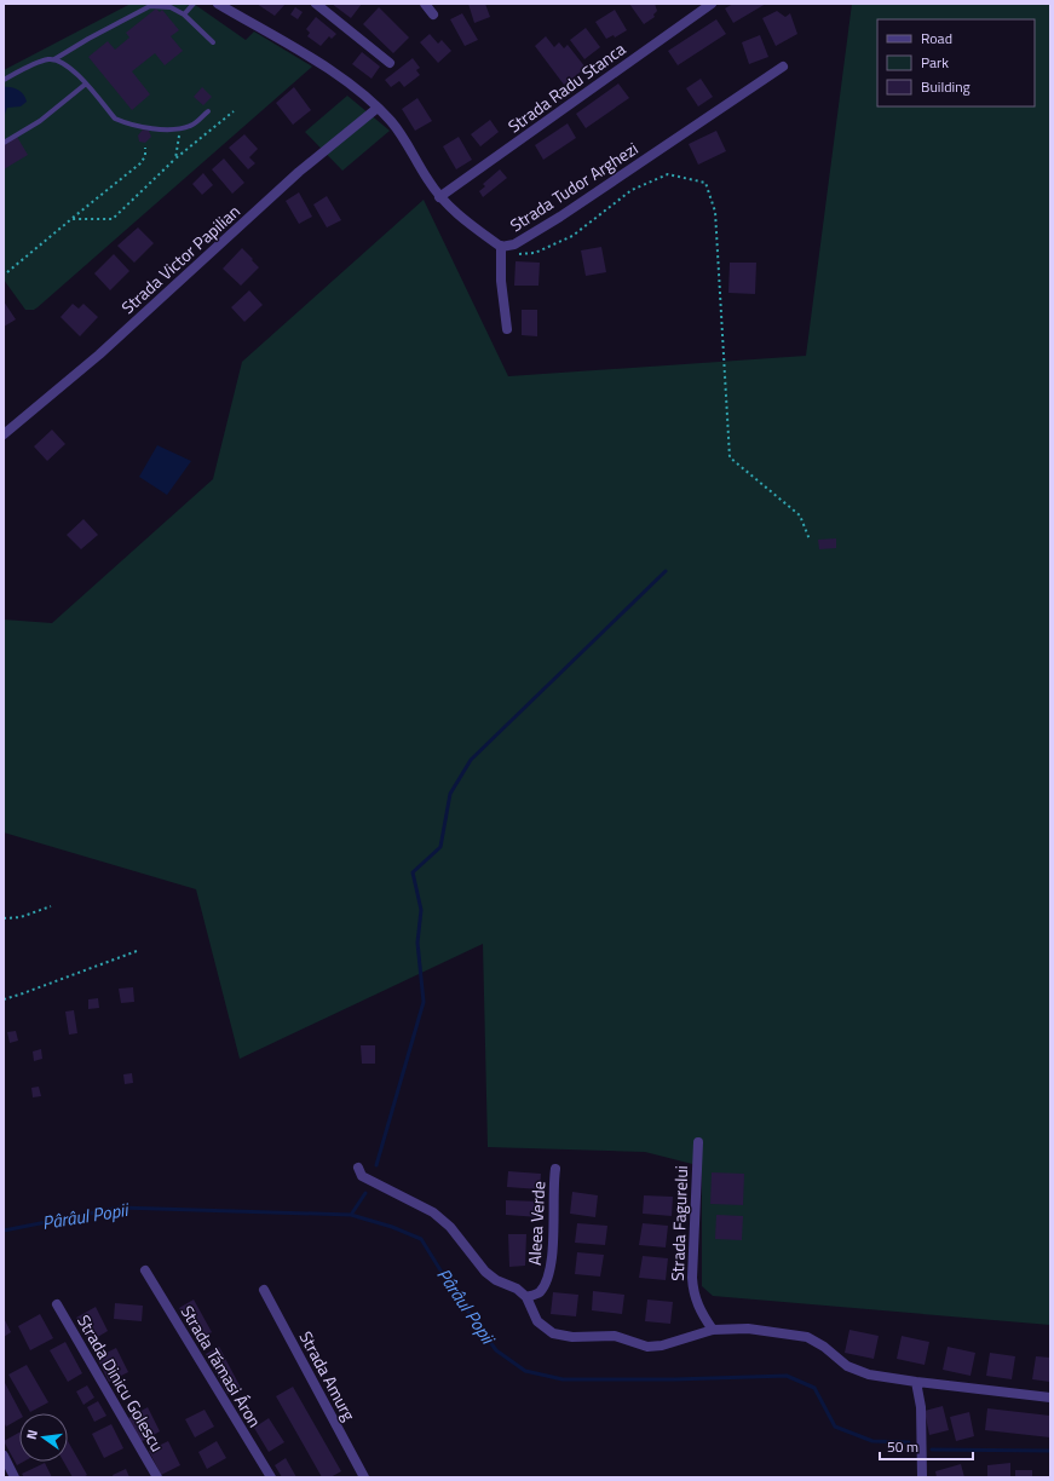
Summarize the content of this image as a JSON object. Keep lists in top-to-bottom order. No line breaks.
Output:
{"streets":{"street":["Strada Radu Stanca","Strada Tudor Arghezi","Strada Victor Papilian","Aleea Verde","Strada Fagurelui","Strada Támasi Áron","Strada Amurg","Strada Dinicu Golescu"]},"crossings":[["Strada Radu Stanca","Strada Tudor Arghezi"],["Strada Tudor Arghezi","Strada Victor Papilian"]],"water":["Pârâul Popii"],"legend":["Road","Park","Building"],"scale_bar":"50 m","north":"left"}
